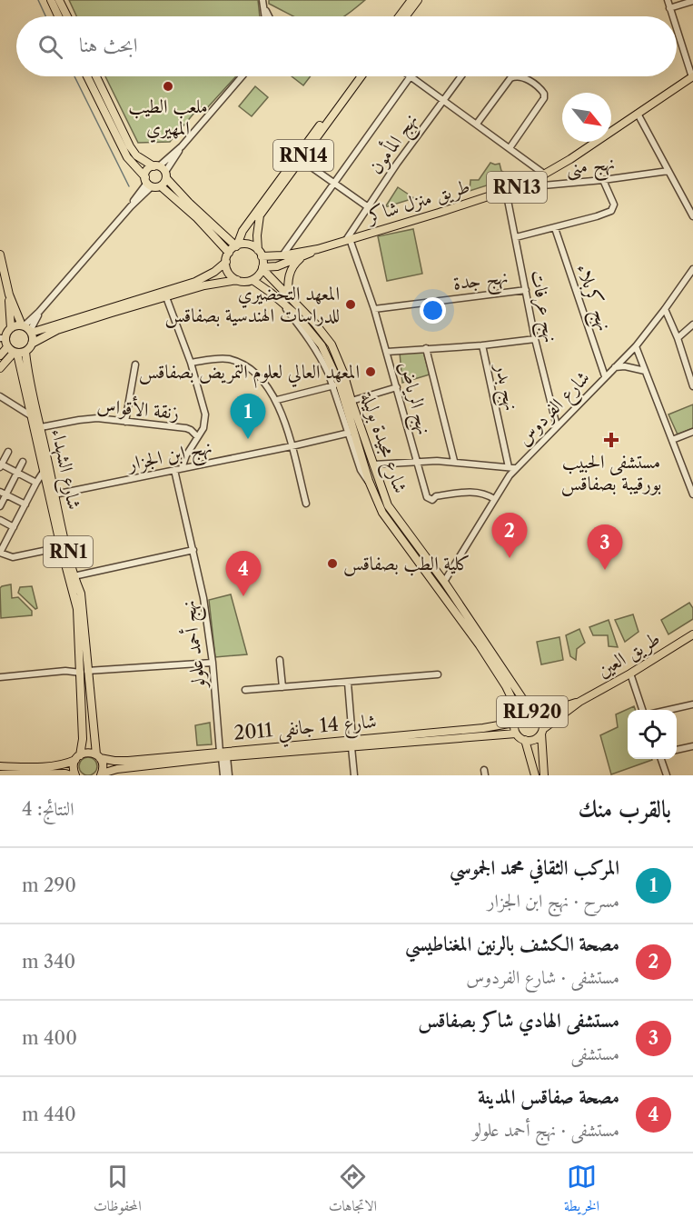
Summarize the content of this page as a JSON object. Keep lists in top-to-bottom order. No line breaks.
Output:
{"streets":{"main road":["RN14","RN13","طريق منزل شاكر","شارع مجيدة بوليلة","شارع الشهداء","RN1","طريق العين","RL920","شارع 14 جانفي 2011"],"street":["نهج المأمون","نهج منى","نهج جدة","نهج كربلاء","نهج عرفات","نهج بدر","نهج الرياض","شارع الفردوس","زنقة الأقواس","نهج ابن الجزار","نهج أحمد علولو"]},"crossings":[["نهج المأمون","طريق منزل شاكر"],["نهج المأمون","نهج الرياض"],["RN14","طريق منزل شاكر"],["RN14","شارع مجيدة بوليلة"],["نهج منى","طريق منزل شاكر"],["طريق منزل شاكر","نهج عرفات"],["طريق منزل شاكر","نهج الرياض"],["طريق منزل شاكر","شارع مجيدة بوليلة"],["نهج جدة","نهج عرفات"],["نهج جدة","نهج الرياض"],["نهج كربلاء","شارع الفردوس"],["نهج عرفات","شارع الفردوس"],["نهج بدر","شارع الفردوس"],["نهج الرياض","شارع الفردوس"],["شارع الفردوس","شارع مجيدة بوليلة"],["زنقة الأقواس","شارع الشهداء"],["شارع مجيدة بوليلة","نهج ابن الجزار"],["شارع مجيدة بوليلة","طريق العين"],["شارع مجيدة بوليلة","RL920"],["شارع مجيدة بوليلة","شارع 14 جانفي 2011"],["نهج ابن الجزار","شارع الشهداء"],["نهج ابن الجزار","نهج أحمد علولو"],["شارع الشهداء","RN1"],["شارع الشهداء","شارع 14 جانفي 2011"],["RN1","شارع 14 جانفي 2011"],["نهج أحمد علولو","شارع 14 جانفي 2011"],["طريق العين","RL920"],["طريق العين","شارع 14 جانفي 2011"],["RL920","شارع 14 جانفي 2011"]],"places":{"other":["ملعب الطيب المهيري","المعهد التحضيري للدراسات الهندسية بصفاقس","المعهد العالي لعلوم التمريض بصفاقس","كلية الطب بصفاقس"],"health":["مستشفى الحبيب بورقيبة بصفاقس"]},"north":"bottom right","page":{"search":"ابحث هنا","pins":["1","2","3","4"],"heading":["بالقرب منك","النتائج: 4"],"list":[{"mark":"1","name":"المركب الثقافي محمد الجموسي","note":"مسرح · نهج ابن الجزار","value":"290 m"},{"mark":"2","name":"مصحة الكشف بالرنين المغناطيسي","note":"مستشفى · شارع الفردوس","value":"340 m"},{"mark":"3","name":"مستشفى الهادي شاكر بصفاقس","note":"مستشفى","value":"400 m"},{"mark":"4","name":"مصحة صفاقس المدينة","note":"مستشفى · نهج أحمد علولو","value":"440 m"}],"nav":["الخريطة","الاتجاهات","المحفوظات"]}}
